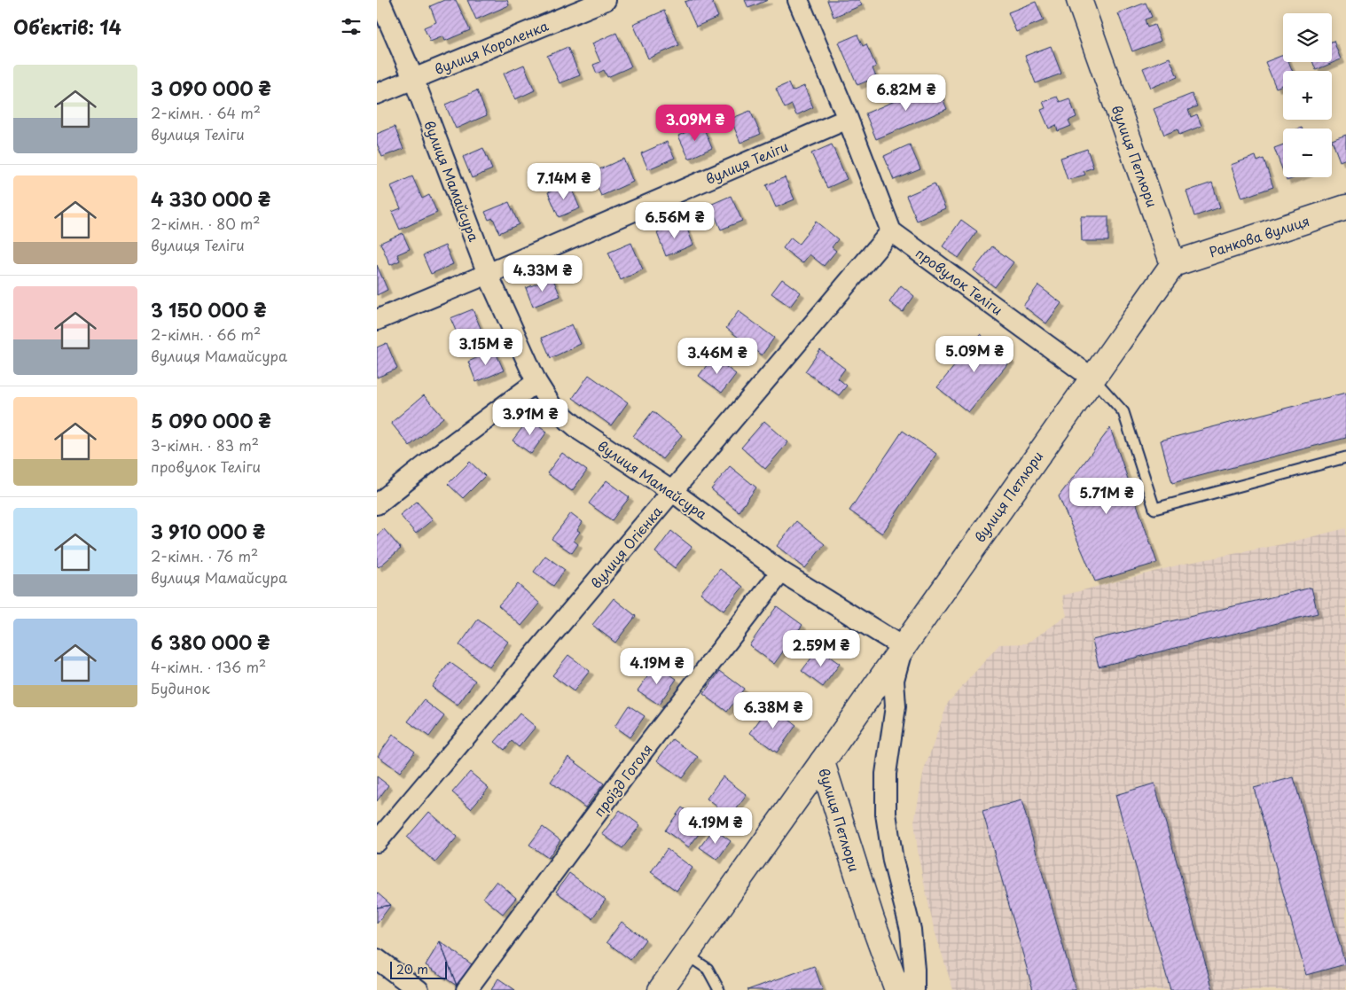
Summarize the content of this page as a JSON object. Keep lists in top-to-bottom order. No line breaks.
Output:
{"streets":{"main road":["вулиця Петлюри","Ранкова вулиця"],"street":["вулиця Короленка","вулиця Теліги","вулиця Мамайсура","провулок Теліги","вулиця Огієнка","проїзд Гоголя"]},"crossings":[["вулиця Короленка","вулиця Мамайсура"],["вулиця Петлюри","вулиця Мамайсура"],["вулиця Петлюри","Ранкова вулиця"],["вулиця Петлюри","провулок Теліги"],["вулиця Теліги","вулиця Мамайсура"],["вулиця Мамайсура","вулиця Огієнка"],["вулиця Мамайсура","проїзд Гоголя"],["провулок Теліги","вулиця Огієнка"]],"scale_bar":"20 m","page":{"heading":"Об’єктів: 14","map_buttons":["+","−"],"list":[{"name":"3 090 000 ₴","note":"2-кімн. · 64 m² · вулиця Теліги"},{"name":"4 330 000 ₴","note":"2-кімн. · 80 m² · вулиця Теліги"},{"name":"3 150 000 ₴","note":"2-кімн. · 66 m² · вулиця Мамайсура"},{"name":"5 090 000 ₴","note":"3-кімн. · 83 m² · провулок Теліги"},{"name":"3 910 000 ₴","note":"2-кімн. · 76 m² · вулиця Мамайсура"},{"name":"6 380 000 ₴","note":"4-кімн. · 136 m² · Будинок"}],"price":["6.82M ₴","3.09M ₴","7.14M ₴","6.56M ₴","4.33M ₴","3.15M ₴","5.09M ₴","3.46M ₴","3.91M ₴","5.71M ₴","2.59M ₴","4.19M ₴","6.38M ₴","4.19M ₴"],"scale":"20 m"}}
